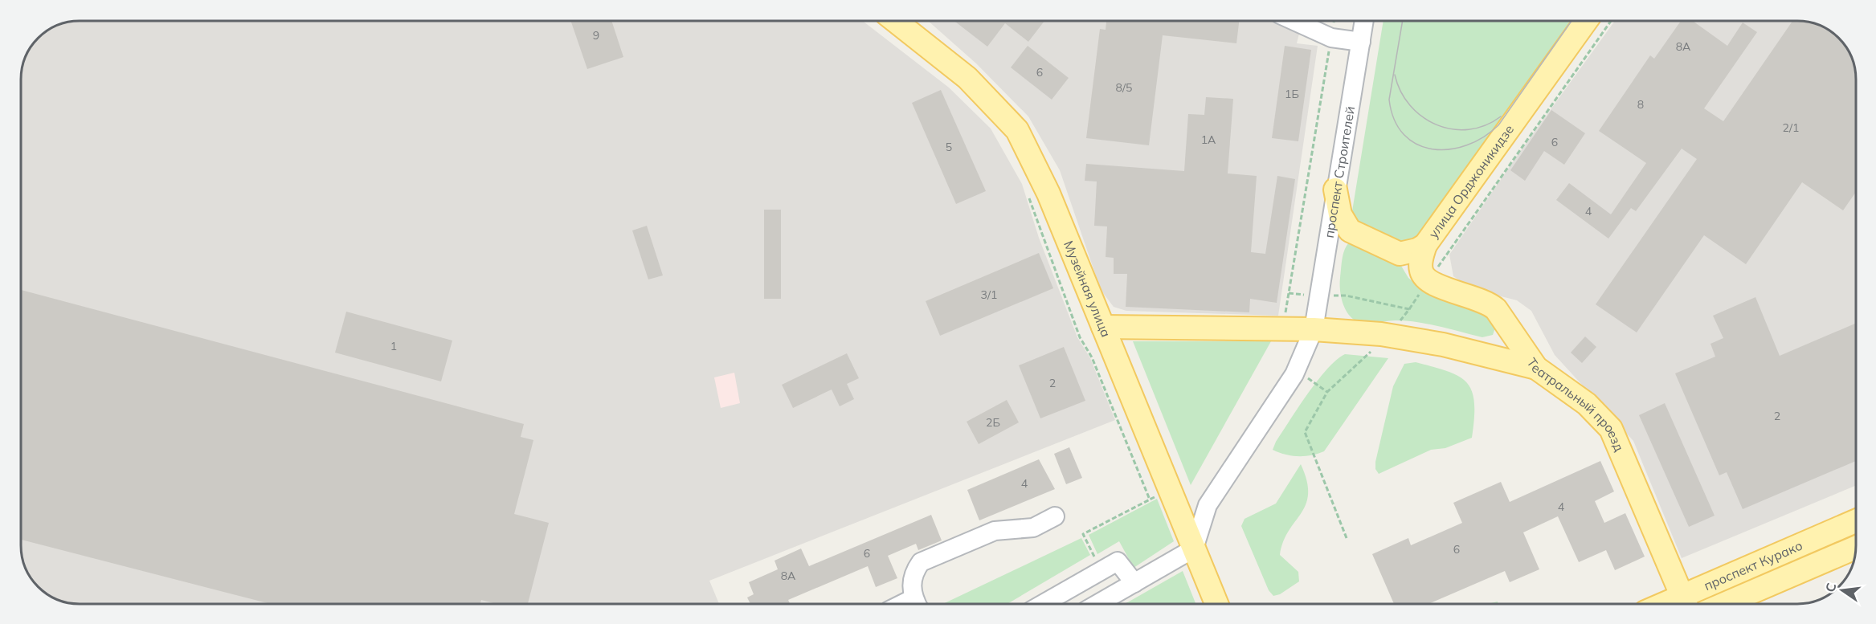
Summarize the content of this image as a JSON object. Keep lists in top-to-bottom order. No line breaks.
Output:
{"streets":{"main road":["улица Орджоникидзе","Музейная улица","Театральный проезд","проспект Курако"],"street":["проспект Строителей"]},"crossings":[["проспект Строителей","улица Орджоникидзе"],["проспект Строителей","Музейная улица"],["Театральный проезд","проспект Курако"]],"house_numbers":["9","8А","6","8/5","1Б","8","2/1","1А","6","5","4","3/1","1","2","2","2Б","4","4","6","6","8А"],"north":"left"}
